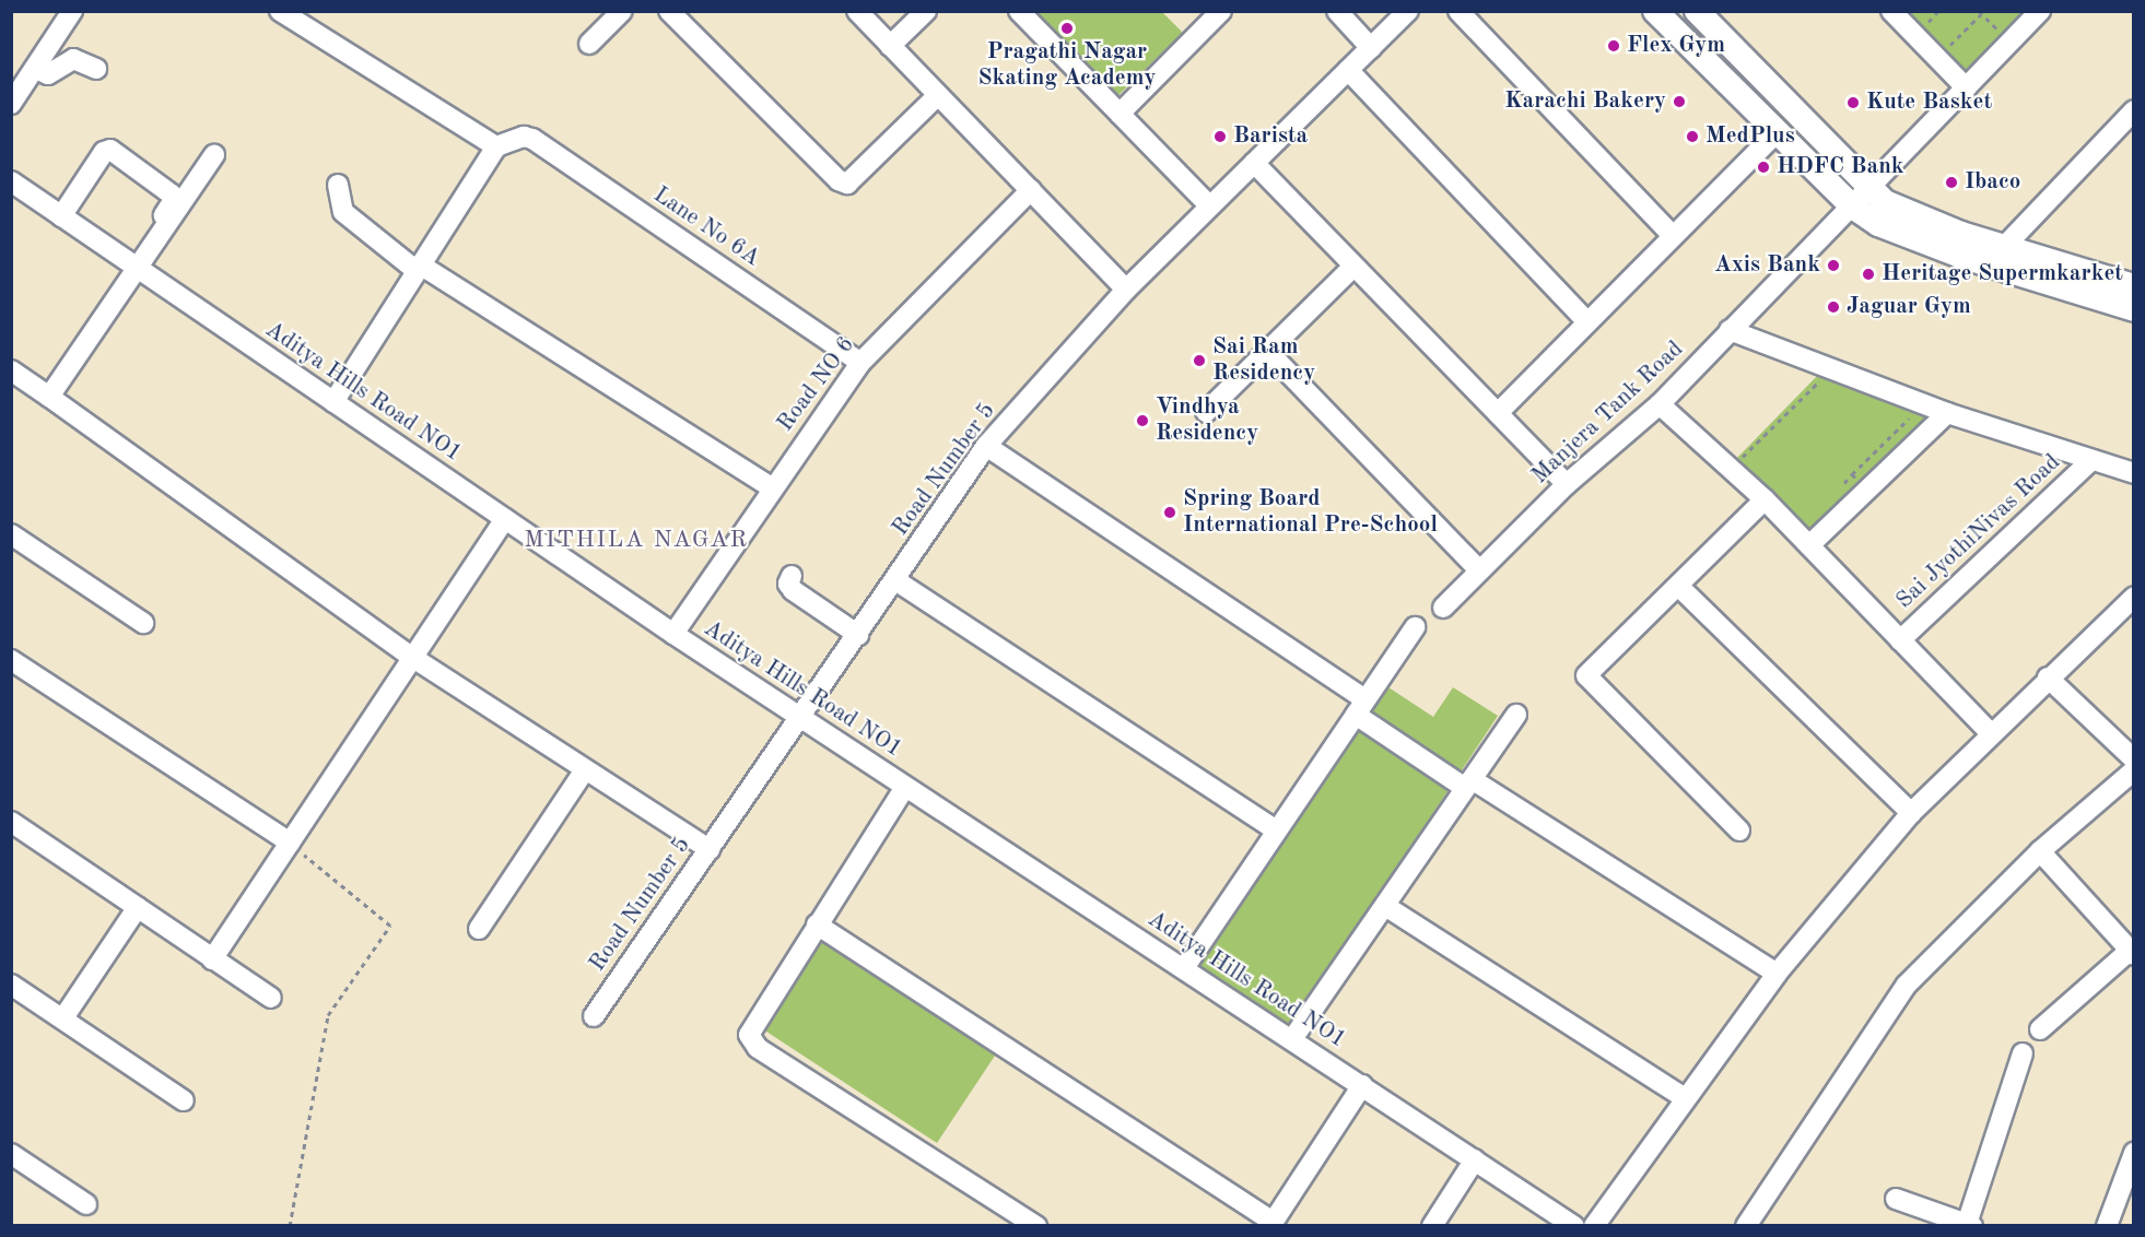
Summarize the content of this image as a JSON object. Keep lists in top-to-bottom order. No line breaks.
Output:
{"streets":{"street":["Lane No 6A","Road NO 6","Aditya Hills Road NO1","Manjera Tank Road","Road Number 5","Sai JyothiNivas Road"]},"crossings":[["Lane No 6A","Road NO 6"],["Road NO 6","Aditya Hills Road NO1"],["Aditya Hills Road NO1","Road Number 5"]],"districts":["MITHILA NAGAR"],"places":["Pragathi Nagar Skating Academy","Flex Gym","Karachi Bakery","Kute Basket","Barista","MedPlus","HDFC Bank","Ibaco","Axis Bank","Heritage Supermkarket","Jaguar Gym","Sai Ram Residency","Vindhya Residency","Spring Board International Pre-School"]}
